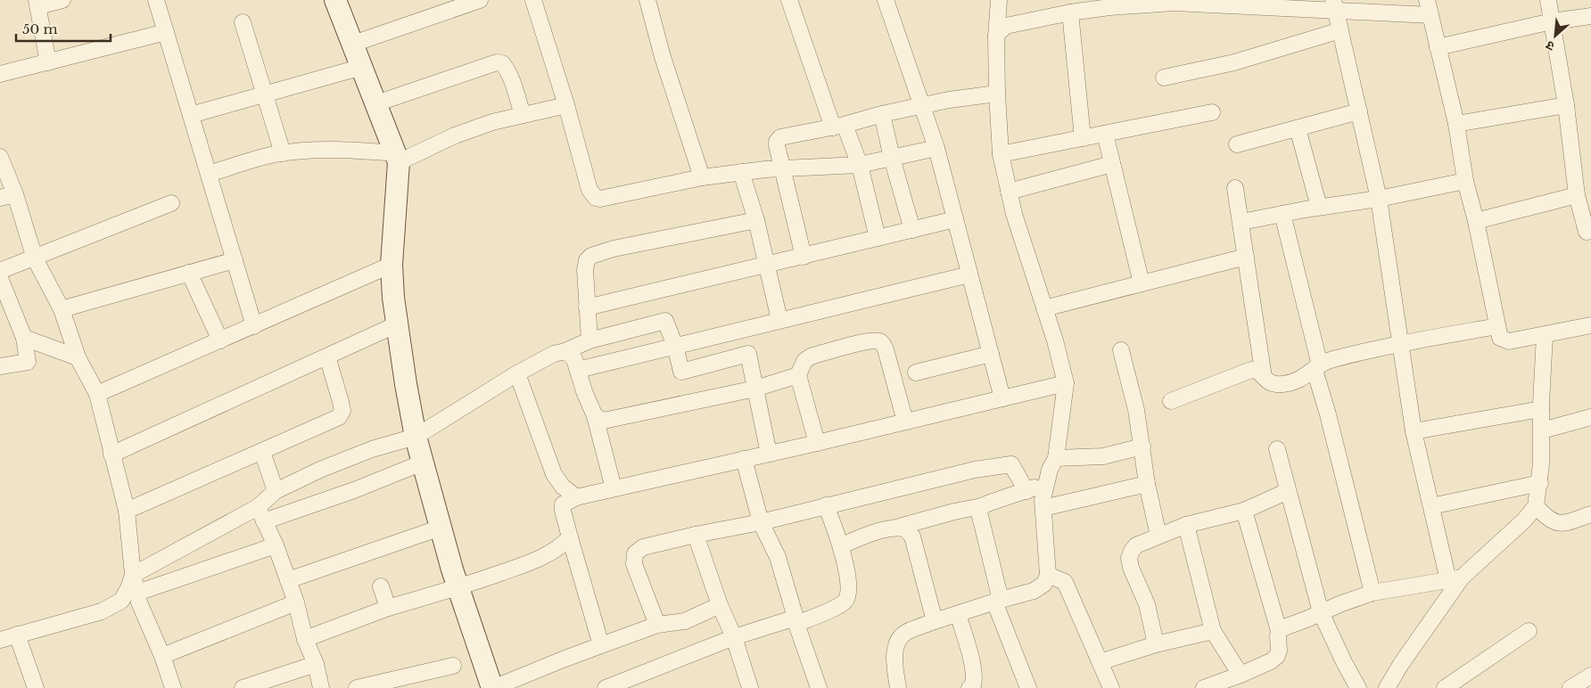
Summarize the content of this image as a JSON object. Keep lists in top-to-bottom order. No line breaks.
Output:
{"scale_bar":"50 m","north":"bottom left"}
